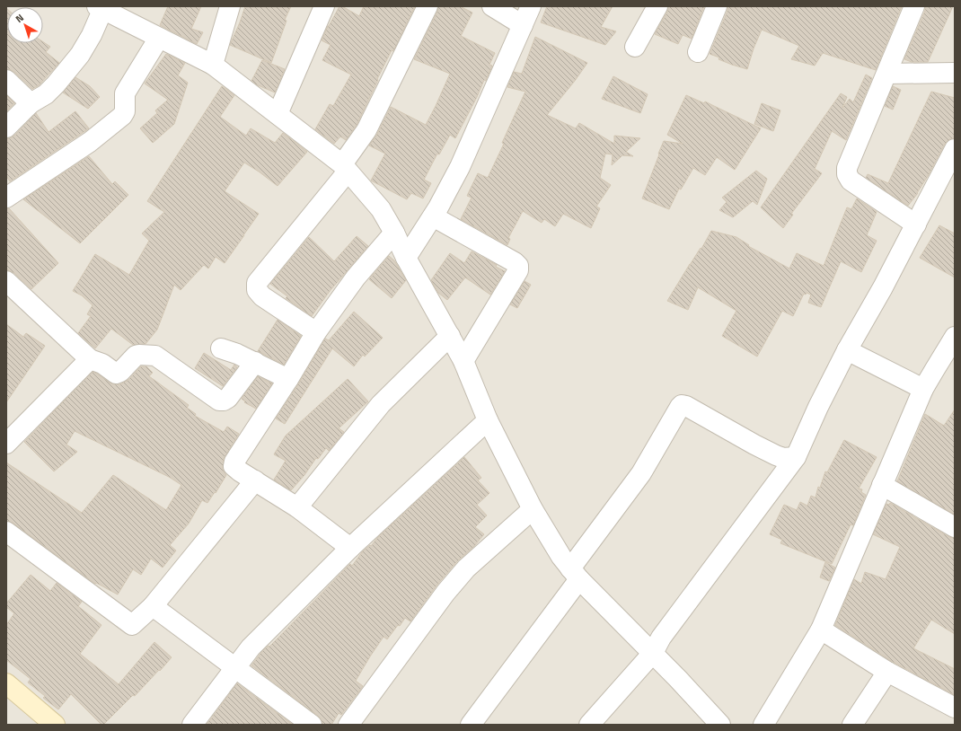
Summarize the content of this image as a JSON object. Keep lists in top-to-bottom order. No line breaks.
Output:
{"north":"top left"}
